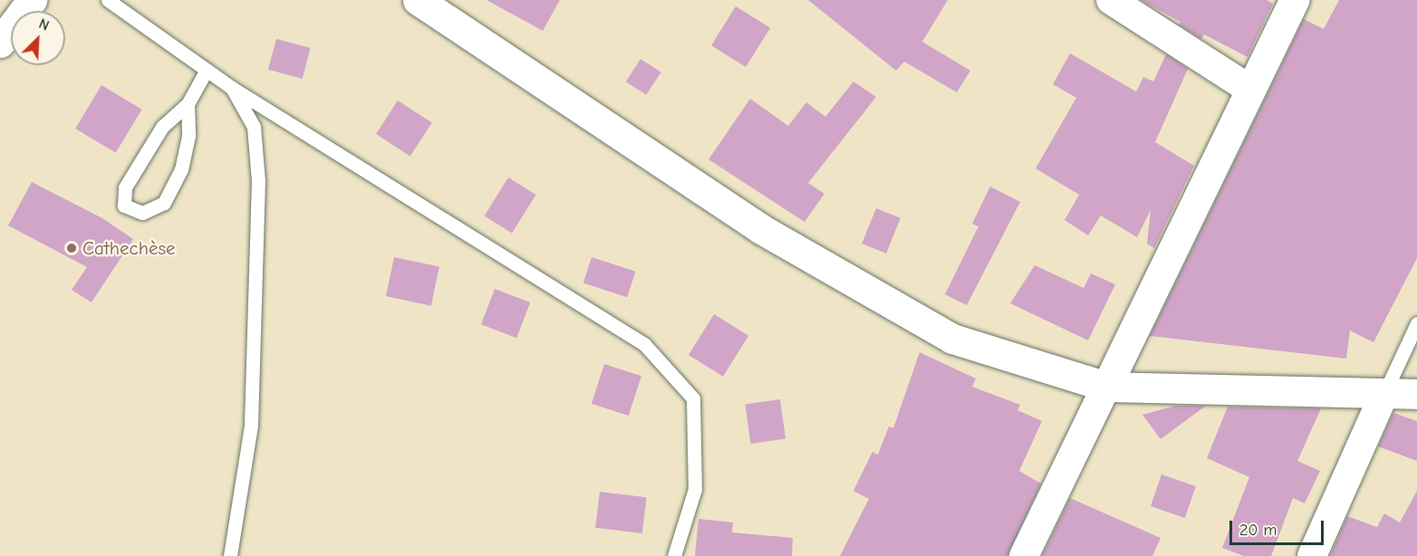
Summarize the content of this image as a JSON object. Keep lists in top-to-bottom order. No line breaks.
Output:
{"places":["Cathechèse"],"scale_bar":"20 m","north":"top right"}
